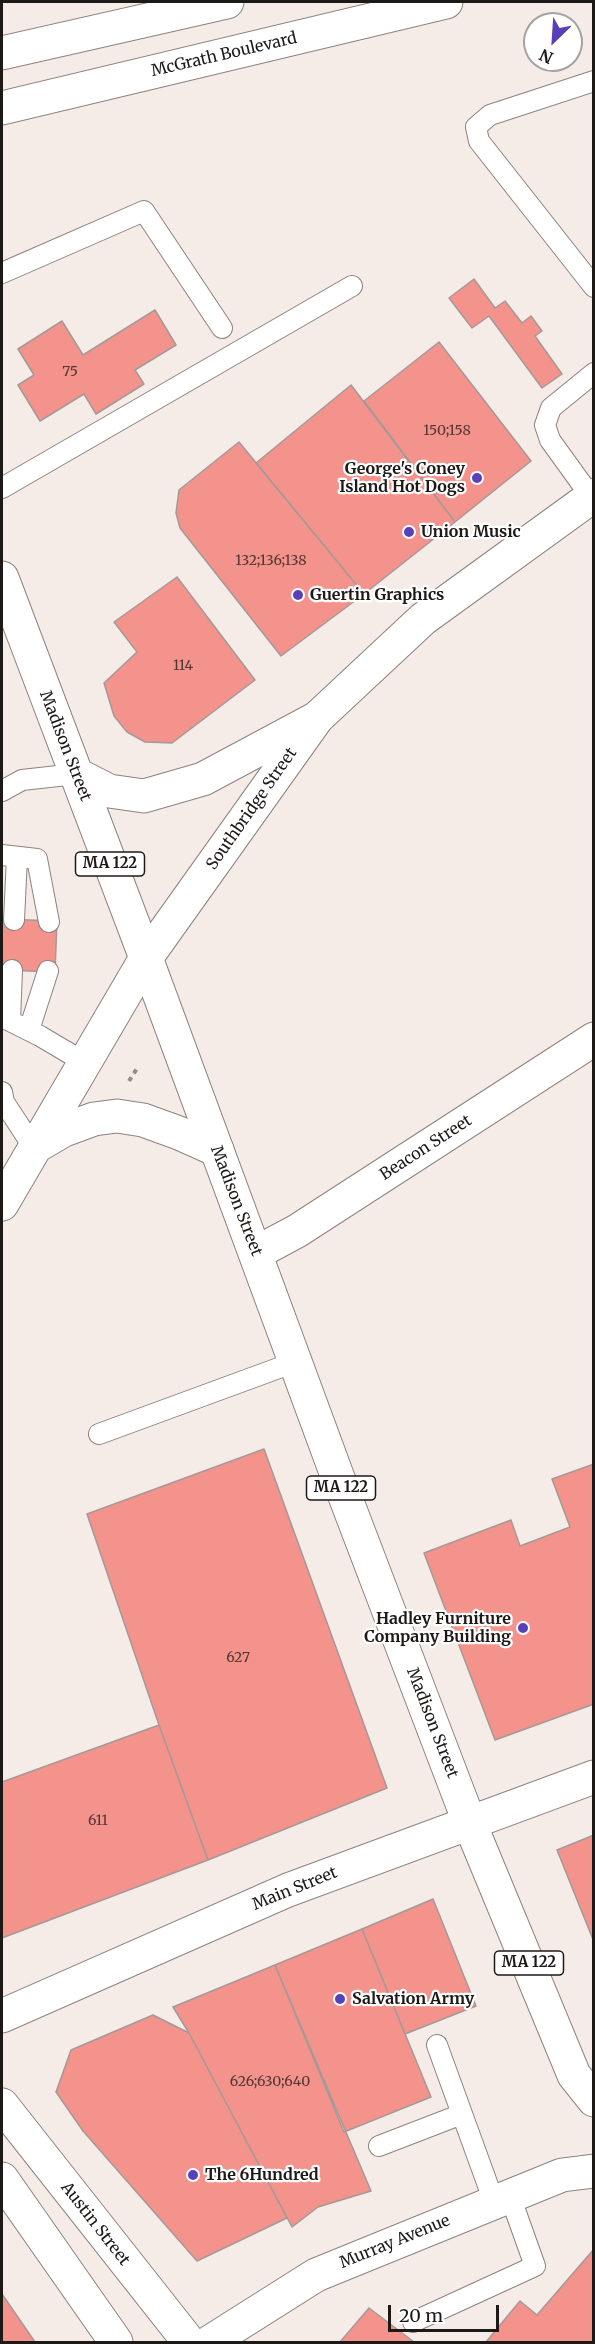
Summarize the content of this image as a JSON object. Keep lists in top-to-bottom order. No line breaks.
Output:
{"streets":{"main road":["McGrath Boulevard","Madison Street","Southbridge Street","MA 122","Beacon Street","Main Street","Austin Street","Murray Avenue"]},"crossings":[["Madison Street","Southbridge Street"],["Madison Street","MA 122"],["Madison Street","Beacon Street"],["Madison Street","Main Street"],["MA 122","Main Street"]],"places":["George's Coney Island Hot Dogs","Union Music","Guertin Graphics","Hadley Furniture Company Building","Salvation Army","The 6Hundred"],"house_numbers":["75","150;158","132;136;138","114","627","611","626;630;640"],"scale_bar":"20 m","north":"bottom left"}
